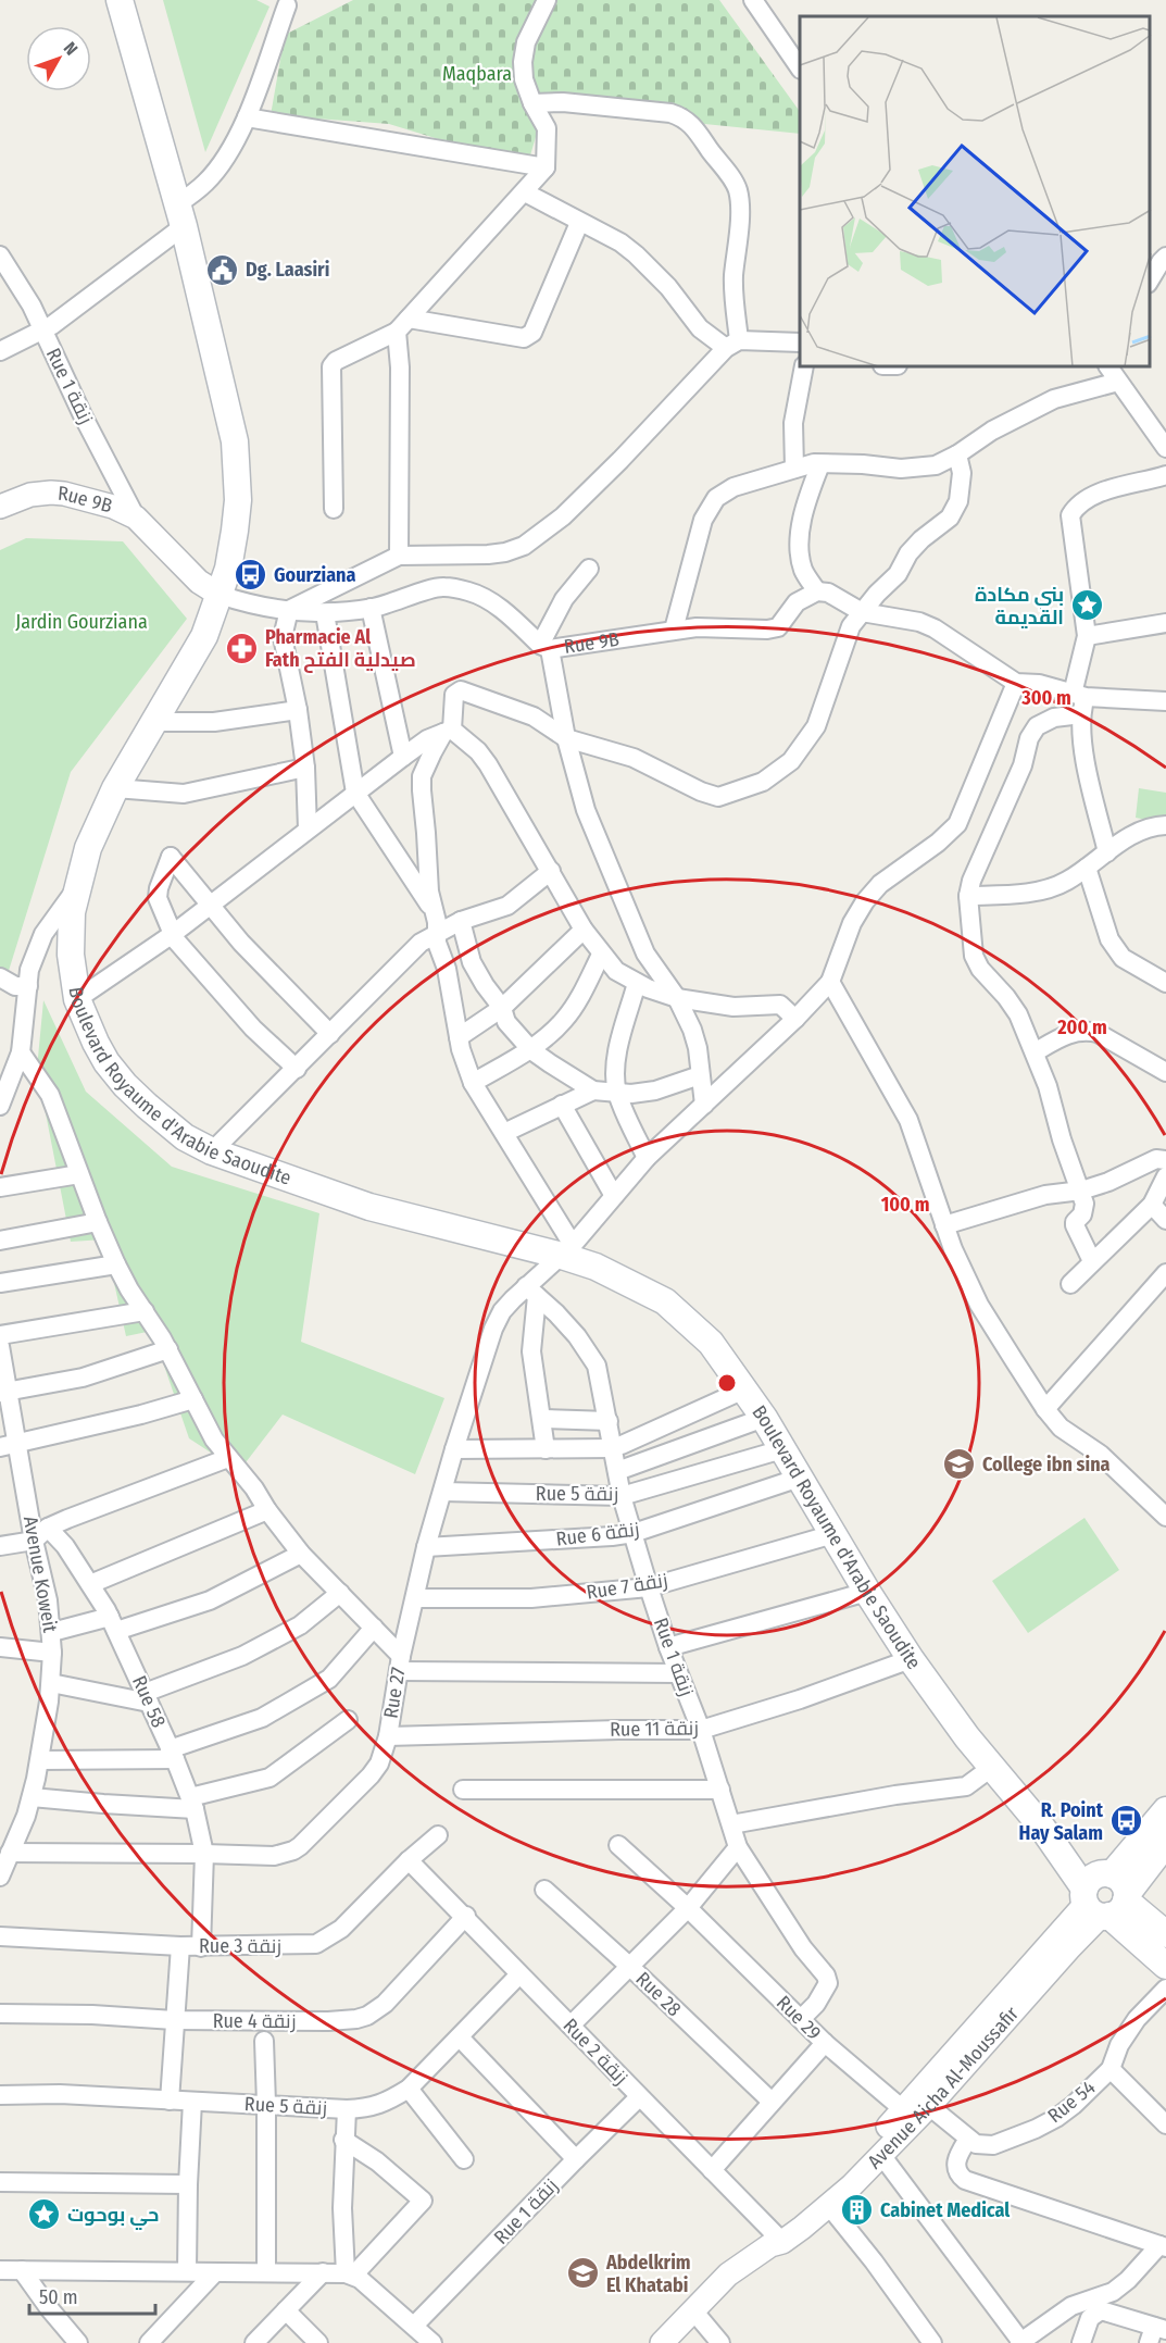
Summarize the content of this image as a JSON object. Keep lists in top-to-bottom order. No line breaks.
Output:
{"streets":{"main road":["Boulevard Royaume d'Arabie Saoudite","Avenue Aicha Al-Moussafir"],"street":["Rue 1 زنقة","Rue 9B","Rue 5 زنقة","Rue 6 زنقة","Avenue Koweit","Rue 7 زنقة","Rue 27","Rue 58","Rue 11 زنقة","Rue 3 زنقة","Rue 28","Rue 29","Rue 4 زنقة","Rue 2 زنقة","Rue 54"]},"crossings":[["Rue 1 زنقة","Rue 9B"],["Rue 1 زنقة","Rue 5 زنقة"],["Rue 1 زنقة","Rue 6 زنقة"],["Rue 1 زنقة","Rue 7 زنقة"],["Rue 1 زنقة","Rue 27"],["Rue 1 زنقة","Rue 11 زنقة"],["Rue 1 زنقة","Rue 29"],["Rue 1 زنقة","Rue 2 زنقة"],["Rue 9B","Boulevard Royaume d'Arabie Saoudite"],["Boulevard Royaume d'Arabie Saoudite","Rue 5 زنقة"],["Boulevard Royaume d'Arabie Saoudite","Rue 6 زنقة"],["Boulevard Royaume d'Arabie Saoudite","Rue 7 زنقة"],["Boulevard Royaume d'Arabie Saoudite","Rue 27"],["Boulevard Royaume d'Arabie Saoudite","Rue 11 زنقة"],["Boulevard Royaume d'Arabie Saoudite","Avenue Aicha Al-Moussafir"],["Rue 5 زنقة","Rue 27"],["Rue 5 زنقة","Rue 2 زنقة"],["Rue 6 زنقة","Rue 27"],["Avenue Koweit","Rue 27"],["Rue 7 زنقة","Rue 27"],["Rue 27","Rue 58"],["Rue 27","Rue 11 زنقة"],["Rue 58","Rue 3 زنقة"],["Rue 3 زنقة","Rue 2 زنقة"],["Rue 29","Avenue Aicha Al-Moussafir"],["Rue 4 زنقة","Rue 2 زنقة"],["Rue 2 زنقة","Avenue Aicha Al-Moussafir"]],"parks":["Maqbara","Jardin Gourziana"],"places":{"public building":["Dg. Laasiri"],"bus stop":["Gourziana","R. Point Hay Salam"],"place":["بني مكادة القديمة","حي بوحوت"],"pharmacy":["Pharmacie Al Fath صيدلية الفتح"],"school or university":["College ibn sina","Abdelkrim El Khatabi"],"building":["Cabinet Medical"]},"scale_bar":"50 m","north":"top right","rings":["300 m","200 m","100 m"]}
